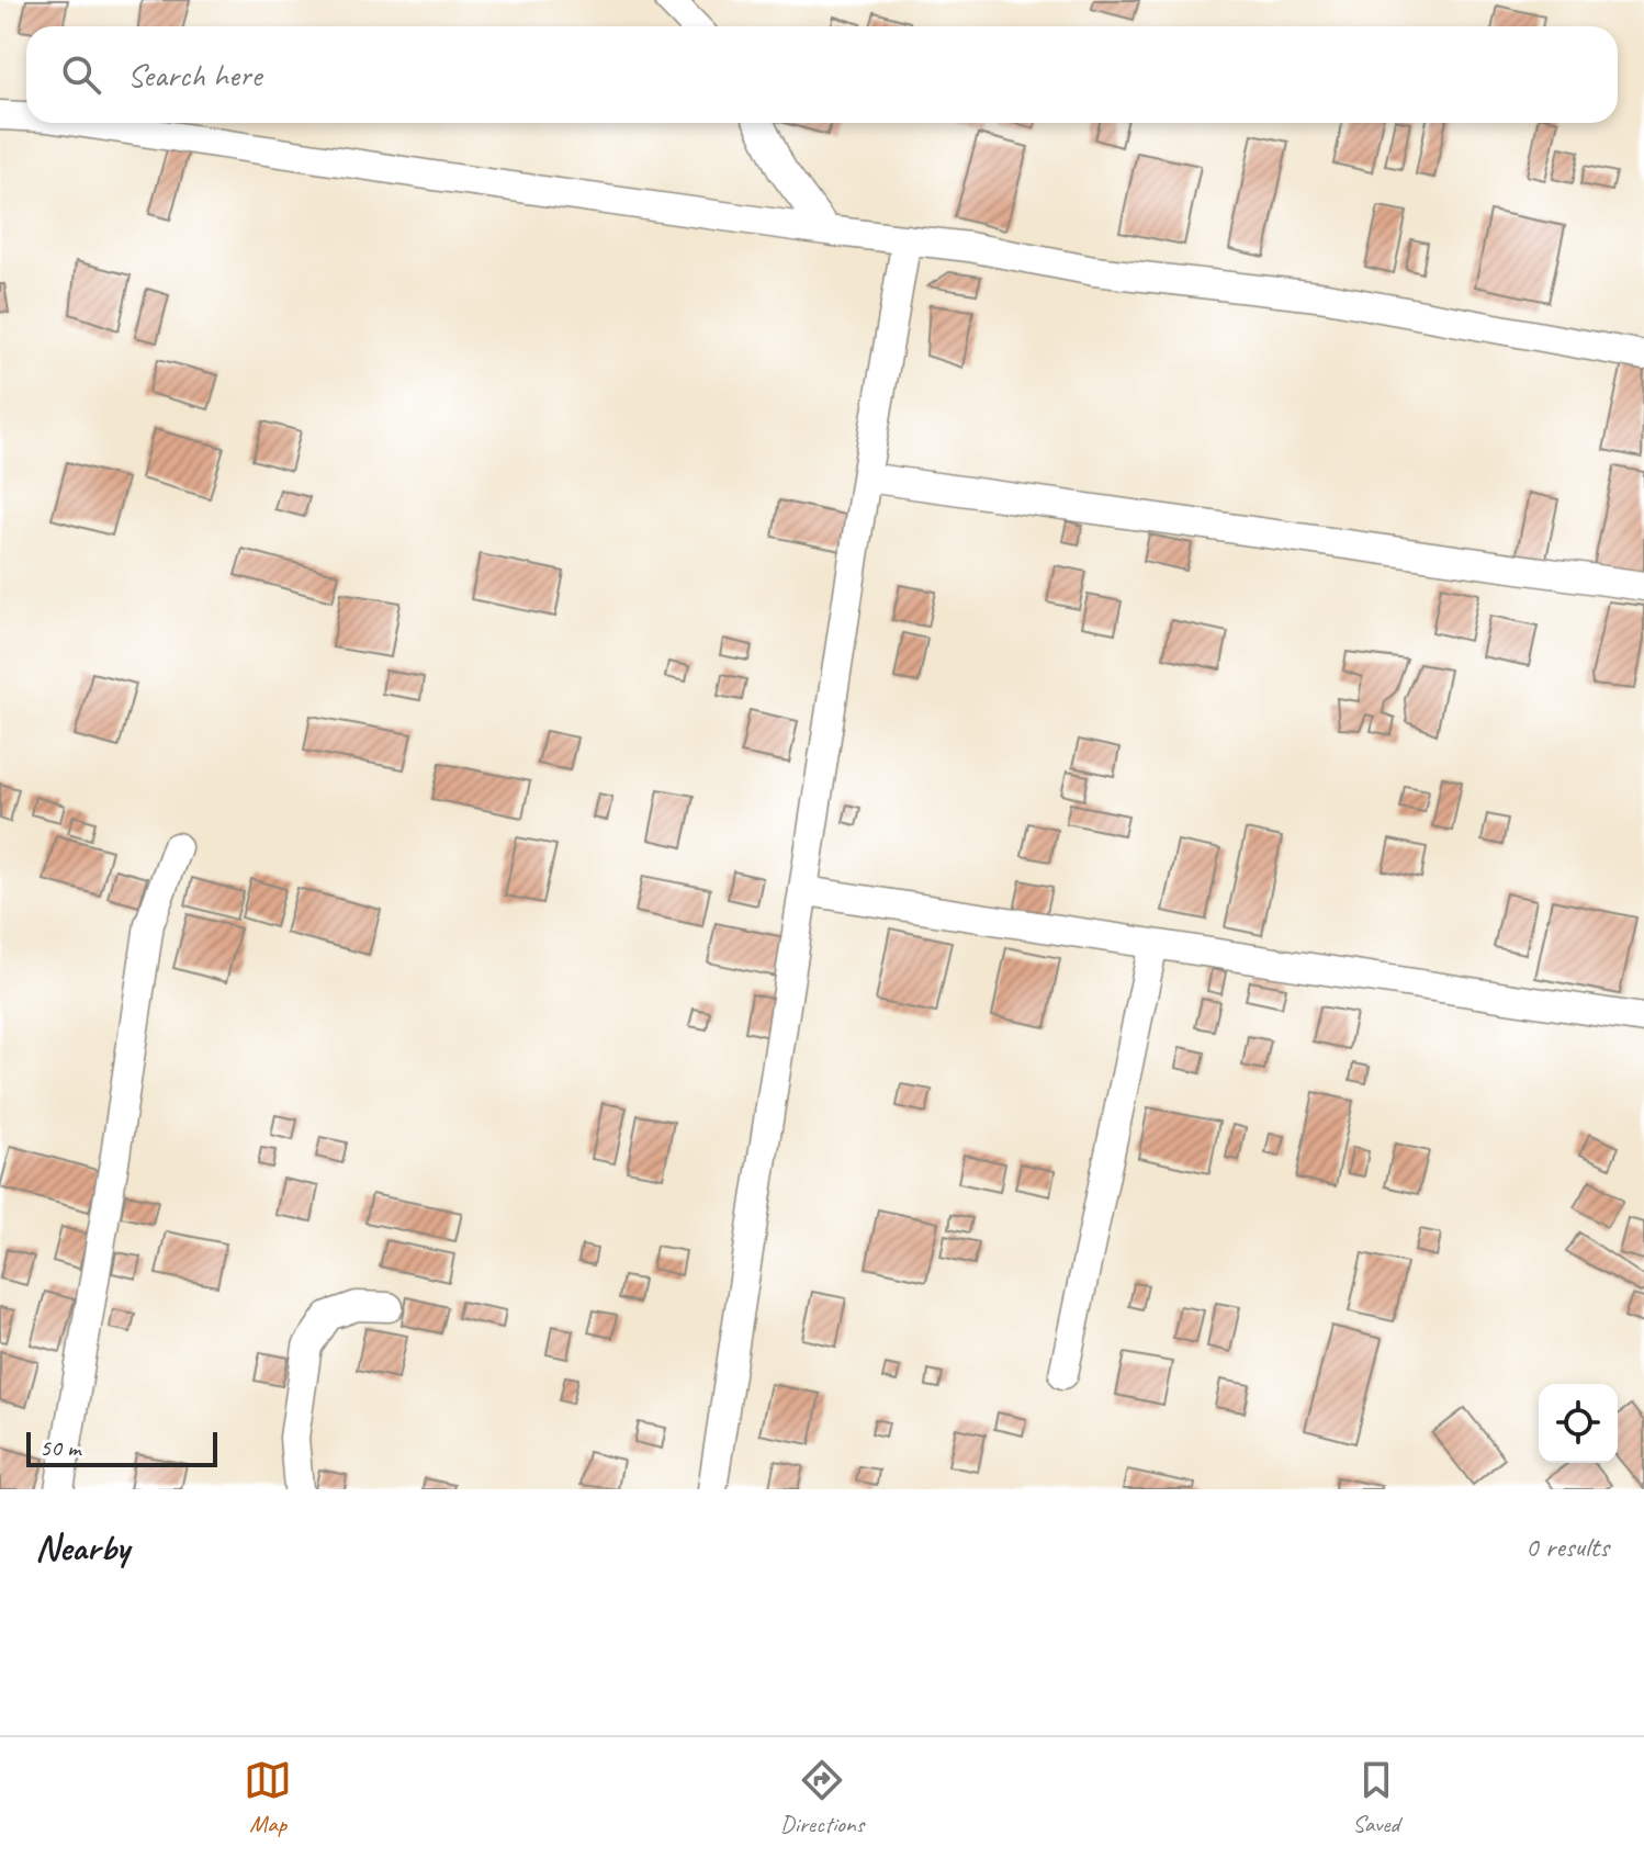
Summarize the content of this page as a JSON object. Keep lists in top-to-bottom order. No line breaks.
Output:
{"scale_bar":"50 m","page":{"search":"Search here","scale":"50 m","heading":["Nearby","0 results"],"nav":["Map","Directions","Saved"]}}
